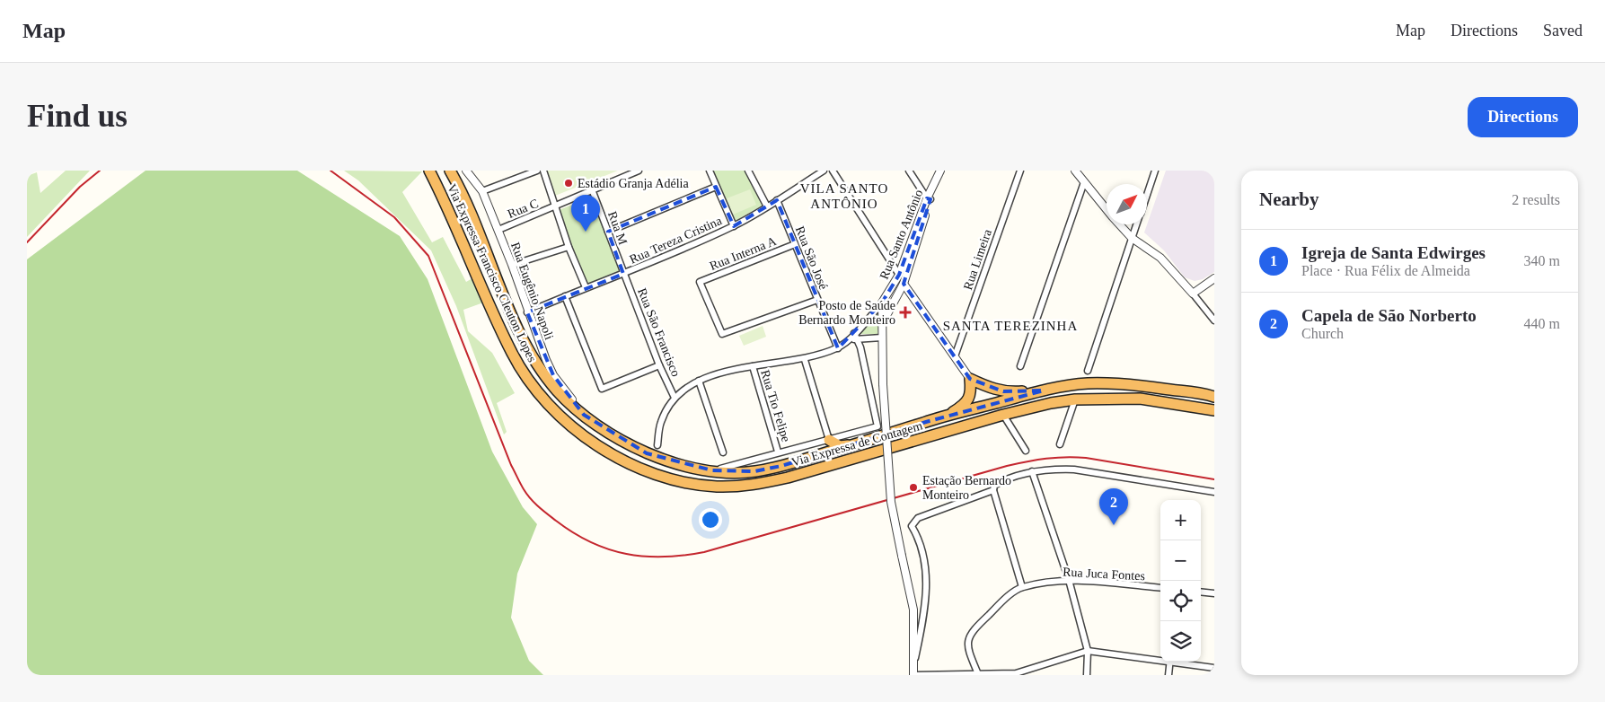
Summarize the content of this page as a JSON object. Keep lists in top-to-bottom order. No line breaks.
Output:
{"streets":{"highway":["Via Expressa Francisco Cleuton Lopes","Via Expressa de Contagem"],"street":["Rua C","Rua M","Rua Santo Antônio","Rua Tereza Cristina","Rua Interna A","Rua São José","Rua Limeira","Rua Eugênio Napoli","Rua São Francisco","Rua Tio Felipe","Rua Juca Fontes"]},"crossings":[["Rua C","Rua M"],["Rua C","Rua Eugênio Napoli"],["Rua M","Rua Tereza Cristina"],["Rua M","Rua São Francisco"],["Rua Tereza Cristina","Rua São José"],["Rua Tereza Cristina","Rua Eugênio Napoli"],["Rua Tereza Cristina","Rua São Francisco"],["Rua Interna A","Rua São José"],["Via Expressa Francisco Cleuton Lopes","Rua Eugênio Napoli"],["Via Expressa Francisco Cleuton Lopes","Via Expressa de Contagem"]],"districts":["VILA SANTO ANTÔNIO","SANTA TEREZINHA"],"places":{"other":["Estádio Granja Adélia","Estação Bernardo Monteiro"],"health":["Posto de Saúde Bernardo Monteiro"]},"north":"top right","page":{"header":"Map","nav":["Map","Directions","Saved"],"buttons":"Directions","title":"Find us","heading":["Nearby","2 results"],"pins":["1","2"],"list":[{"mark":"1","name":"Igreja de Santa Edwirges","note":"Place · Rua Félix de Almeida","value":"340 m"},{"mark":"2","name":"Capela de São Norberto","note":"Church","value":"440 m"}],"map_buttons":["+","−"]}}
